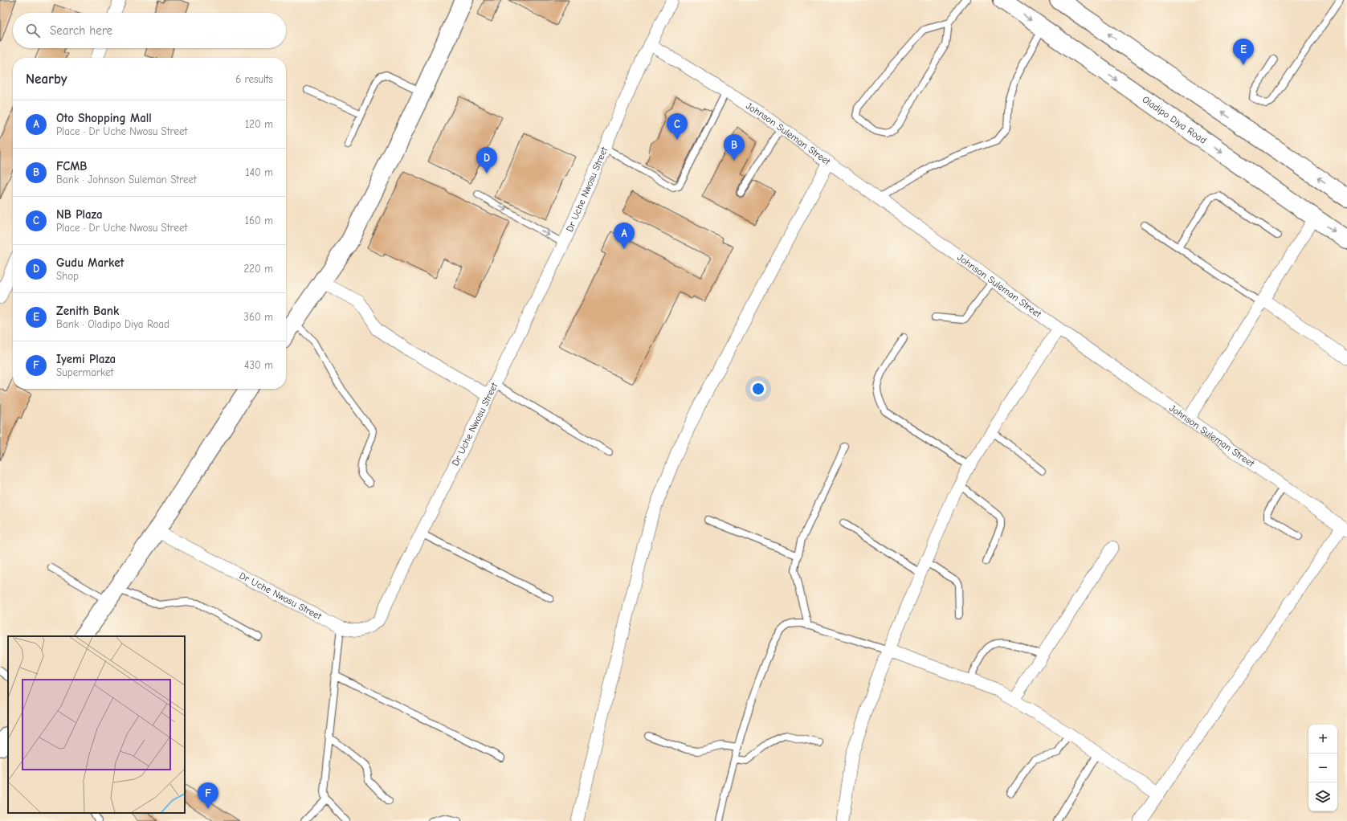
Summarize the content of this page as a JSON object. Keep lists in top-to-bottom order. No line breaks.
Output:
{"streets":{"main road":["Oladipo Diya Road"],"street":["Johnson Suleman Street","Dr Uche Nwosu Street"]},"crossings":[["Johnson Suleman Street","Dr Uche Nwosu Street"]],"page":{"search":"Search here","pins":["E","C","B","D","A","F"],"heading":["Nearby","6 results"],"list":[{"mark":"A","name":"Oto Shopping Mall","note":"Place · Dr Uche Nwosu Street","value":"120 m"},{"mark":"B","name":"FCMB","note":"Bank · Johnson Suleman Street","value":"140 m"},{"mark":"C","name":"NB Plaza","note":"Place · Dr Uche Nwosu Street","value":"160 m"},{"mark":"D","name":"Gudu Market","note":"Shop","value":"220 m"},{"mark":"E","name":"Zenith Bank","note":"Bank · Oladipo Diya Road","value":"360 m"},{"mark":"F","name":"Iyemi Plaza","note":"Supermarket","value":"430 m"}],"map_buttons":["+","−"]}}
